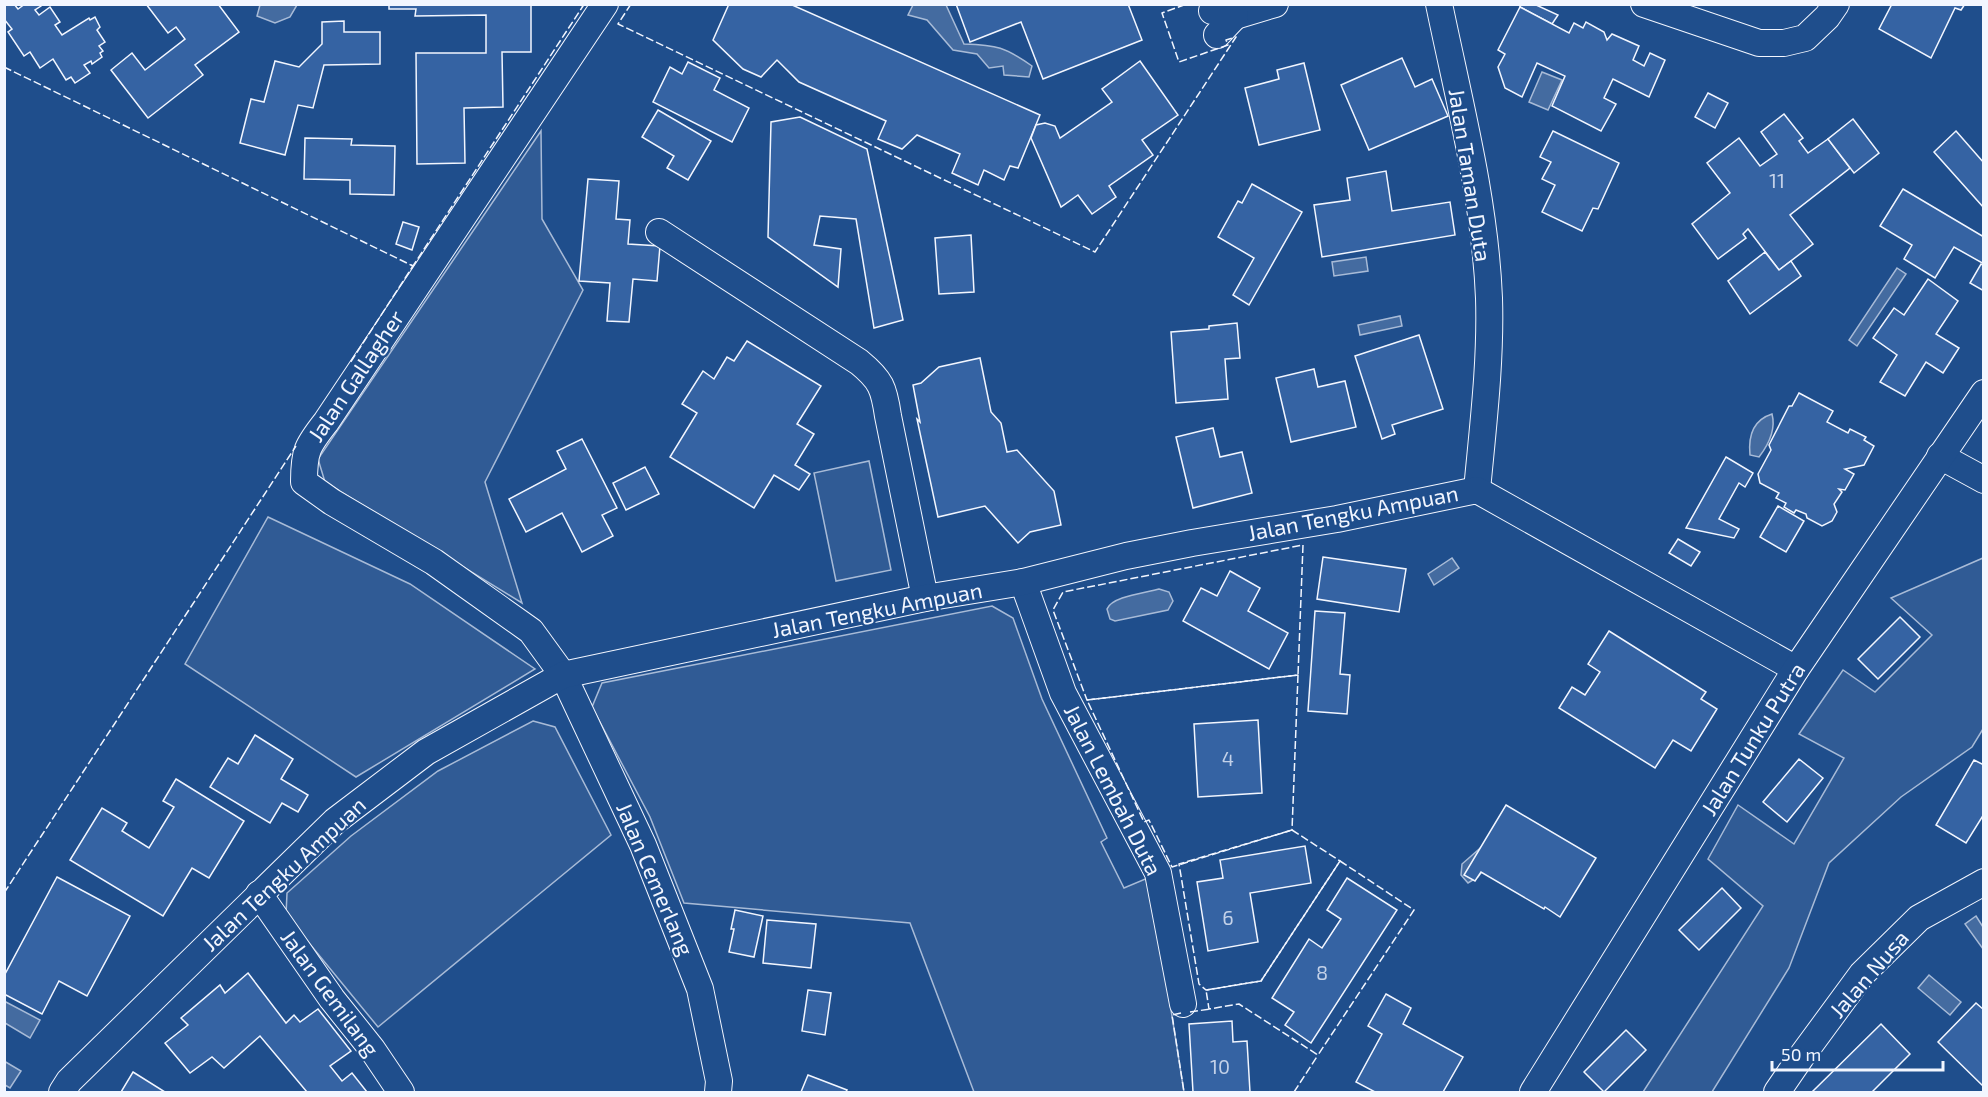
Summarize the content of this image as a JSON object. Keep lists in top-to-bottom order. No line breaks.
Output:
{"streets":{"street":["Jalan Taman Duta","Jalan Gallagher","Jalan Tengku Ampuan","Jalan Tunku Putra","Jalan Lembah Duta","Jalan Cemerlang","Jalan Nusa","Jalan Gemilang"]},"crossings":[["Jalan Taman Duta","Jalan Tengku Ampuan"],["Jalan Gallagher","Jalan Tengku Ampuan"],["Jalan Gallagher","Jalan Cemerlang"],["Jalan Tengku Ampuan","Jalan Tunku Putra"],["Jalan Tengku Ampuan","Jalan Lembah Duta"],["Jalan Tengku Ampuan","Jalan Cemerlang"],["Jalan Tengku Ampuan","Jalan Gemilang"]],"house_numbers":["11","4","6","8","10"],"scale_bar":"50 m"}
